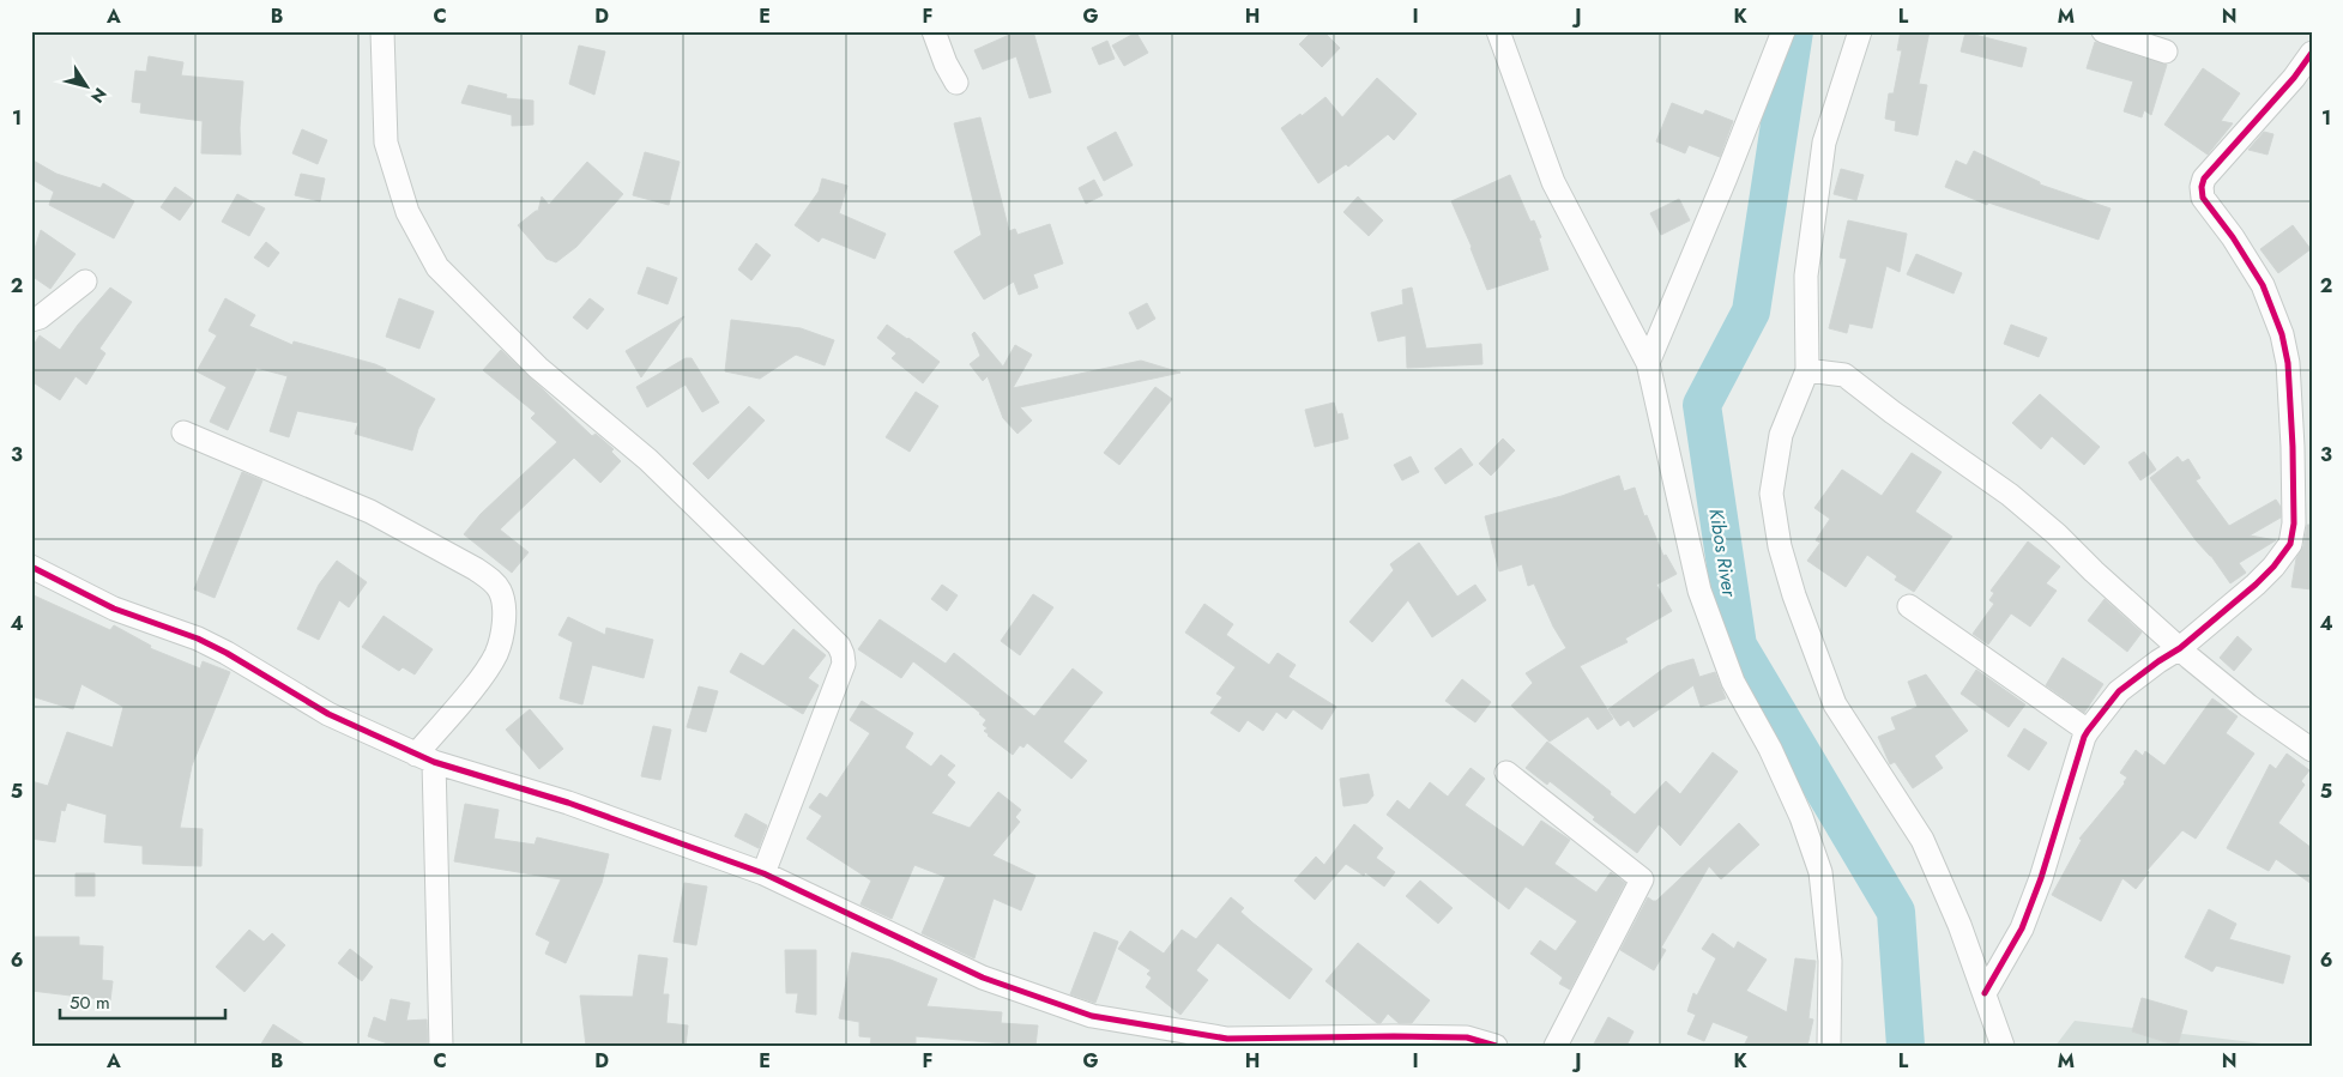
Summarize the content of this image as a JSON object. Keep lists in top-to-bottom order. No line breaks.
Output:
{"water":["Kibos River"],"scale_bar":"50 m","north":"bottom right","grid":{"columns":["A","B","C","D","E","F","G","H","I","J","K","L","M","N"],"rows":["1","2","3","4","5","6"]}}
